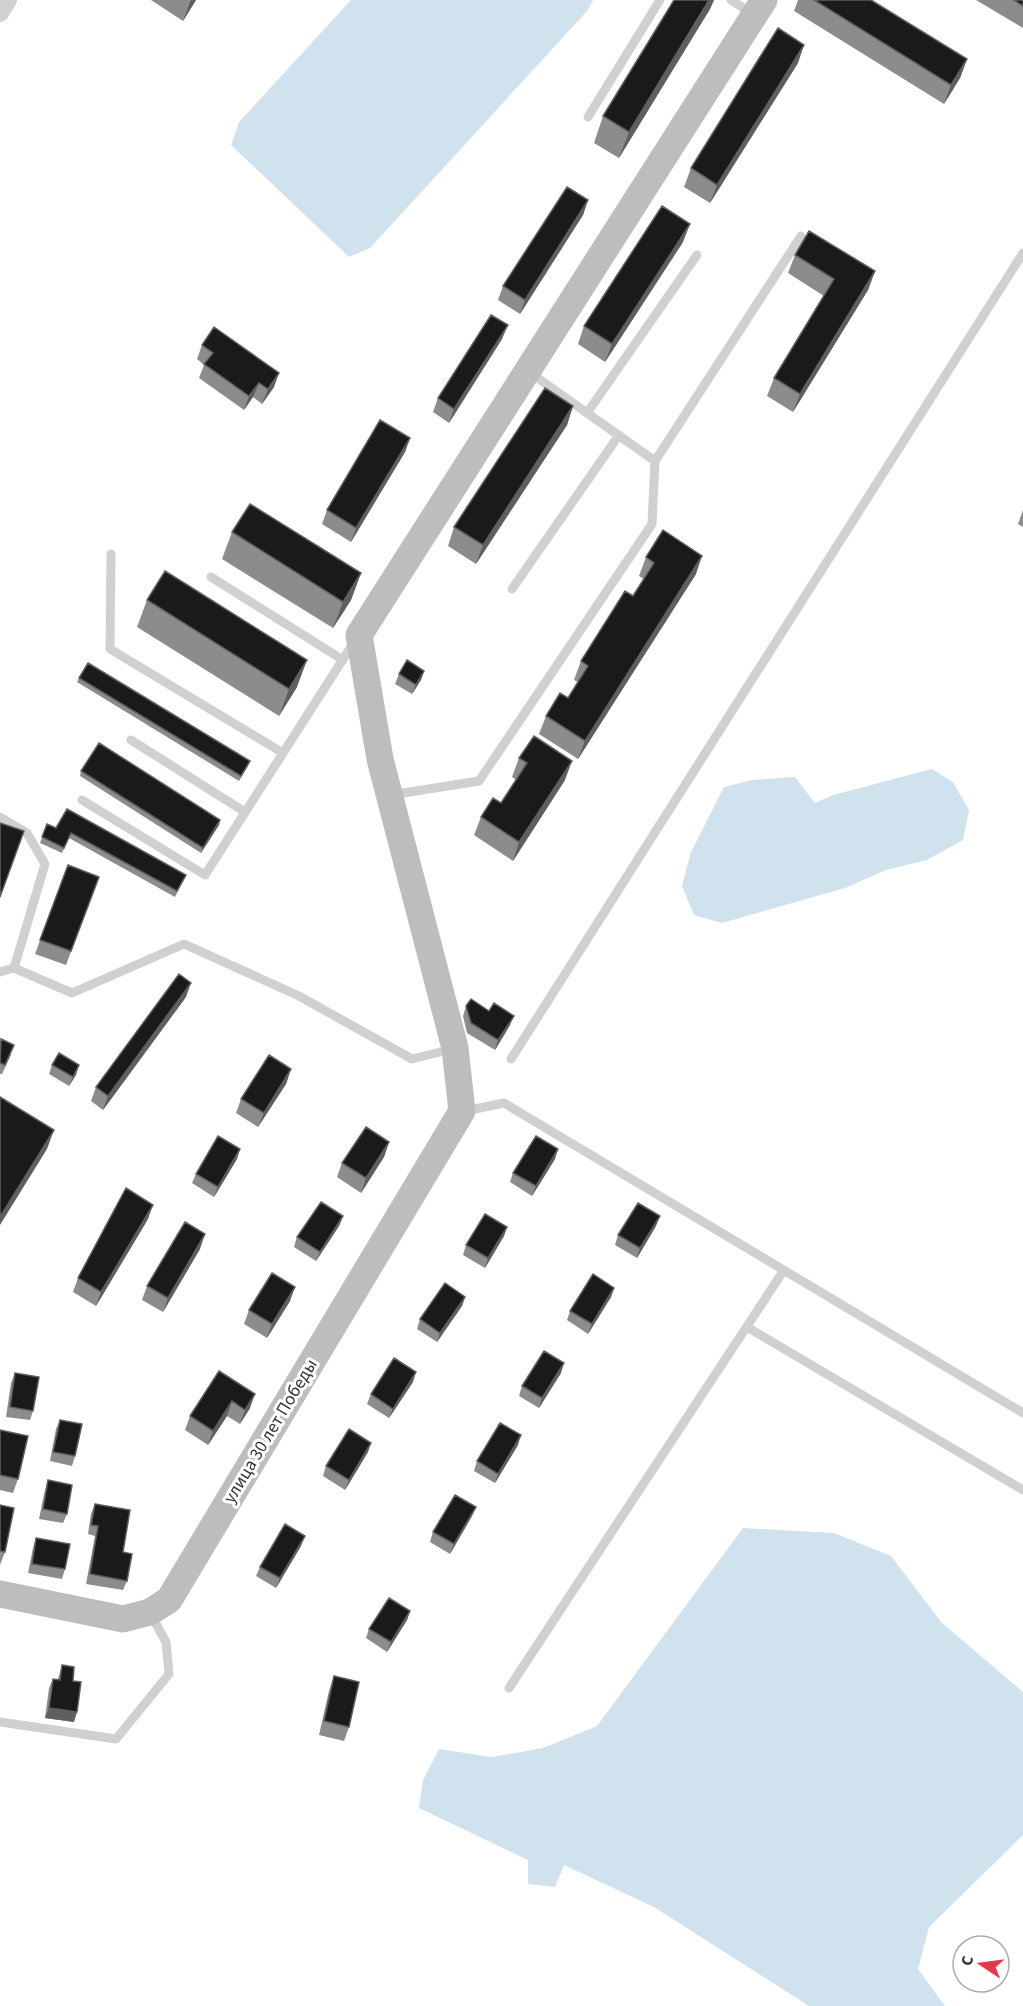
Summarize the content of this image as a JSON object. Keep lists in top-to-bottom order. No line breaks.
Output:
{"streets":{"street":["улица 30 лет Победы"]},"north":"left"}
